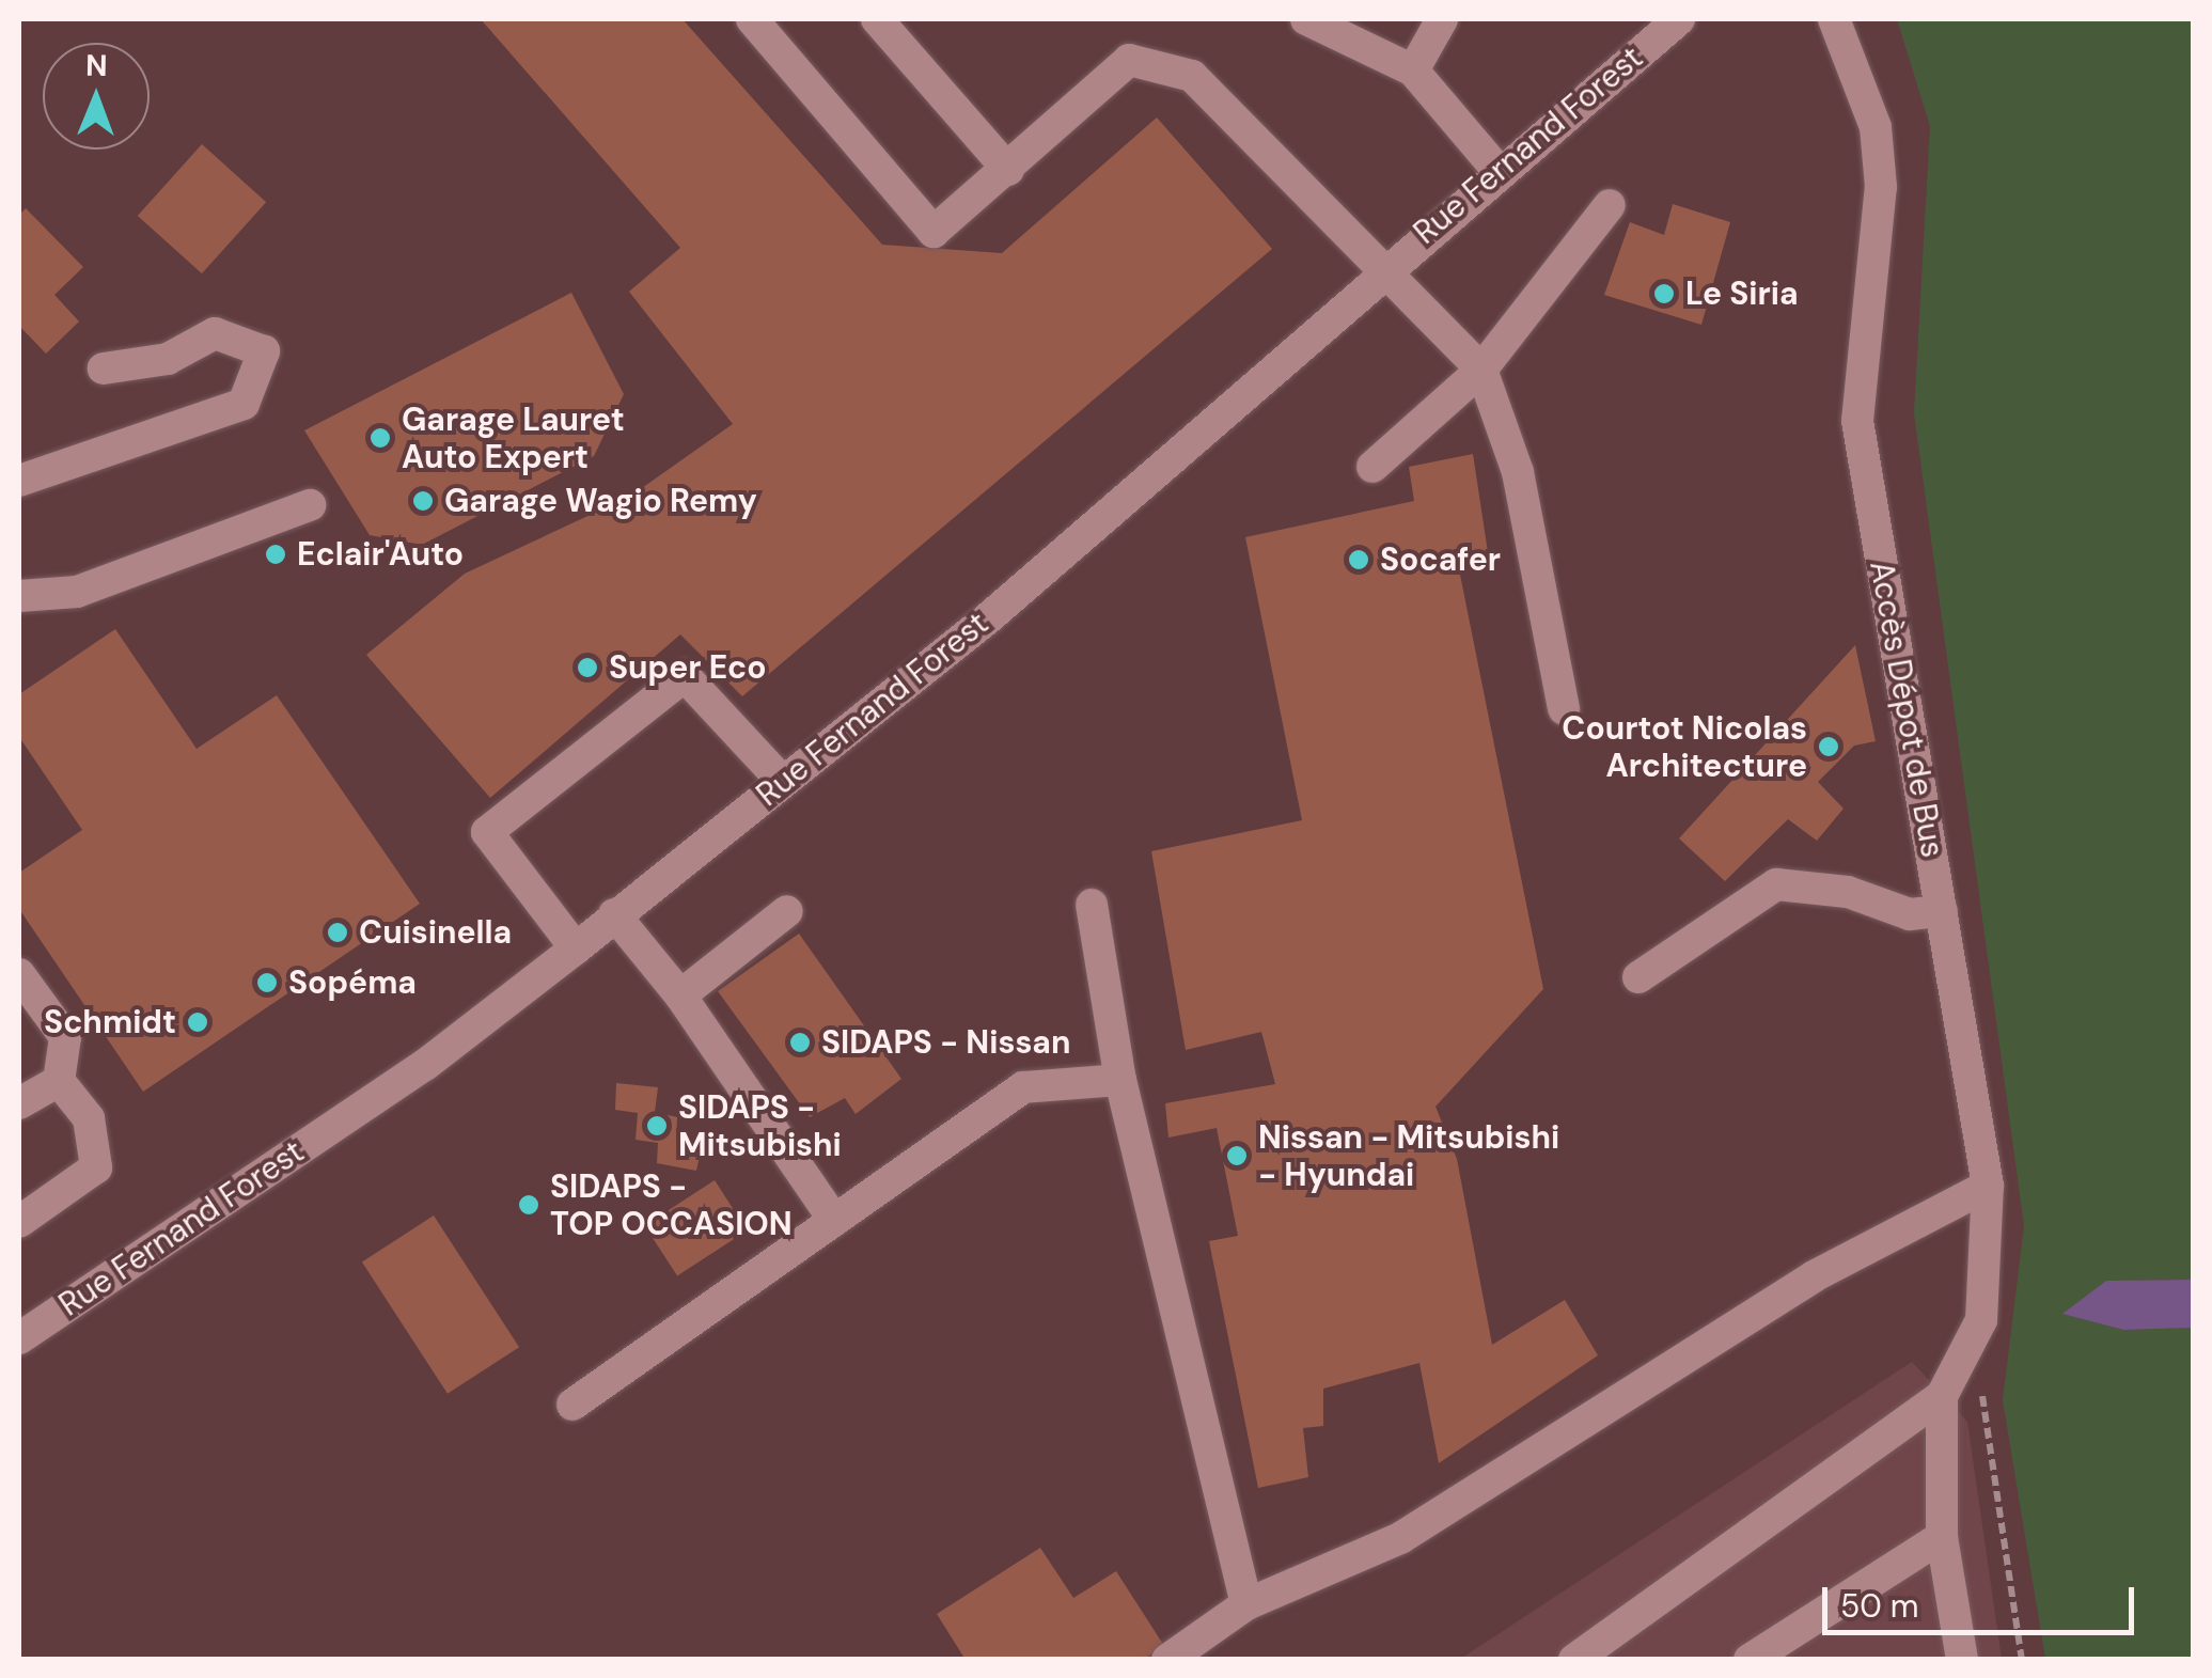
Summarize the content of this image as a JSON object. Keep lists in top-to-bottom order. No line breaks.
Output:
{"streets":{"street":["Rue Fernand Forest","Accès Dépot de Bus"]},"places":["Le Siria","Garage Lauret Auto Expert","Garage Wagio Remy","Eclair'Auto","Socafer","Super Eco","Courtot Nicolas Architecture","Cuisinella","Sopéma","Schmidt","SIDAPS - Nissan","SIDAPS - Mitsubishi","Nissan - Mitsubishi - Hyundai","SIDAPS - TOP OCCASION"],"scale_bar":"50 m","north":"top"}
